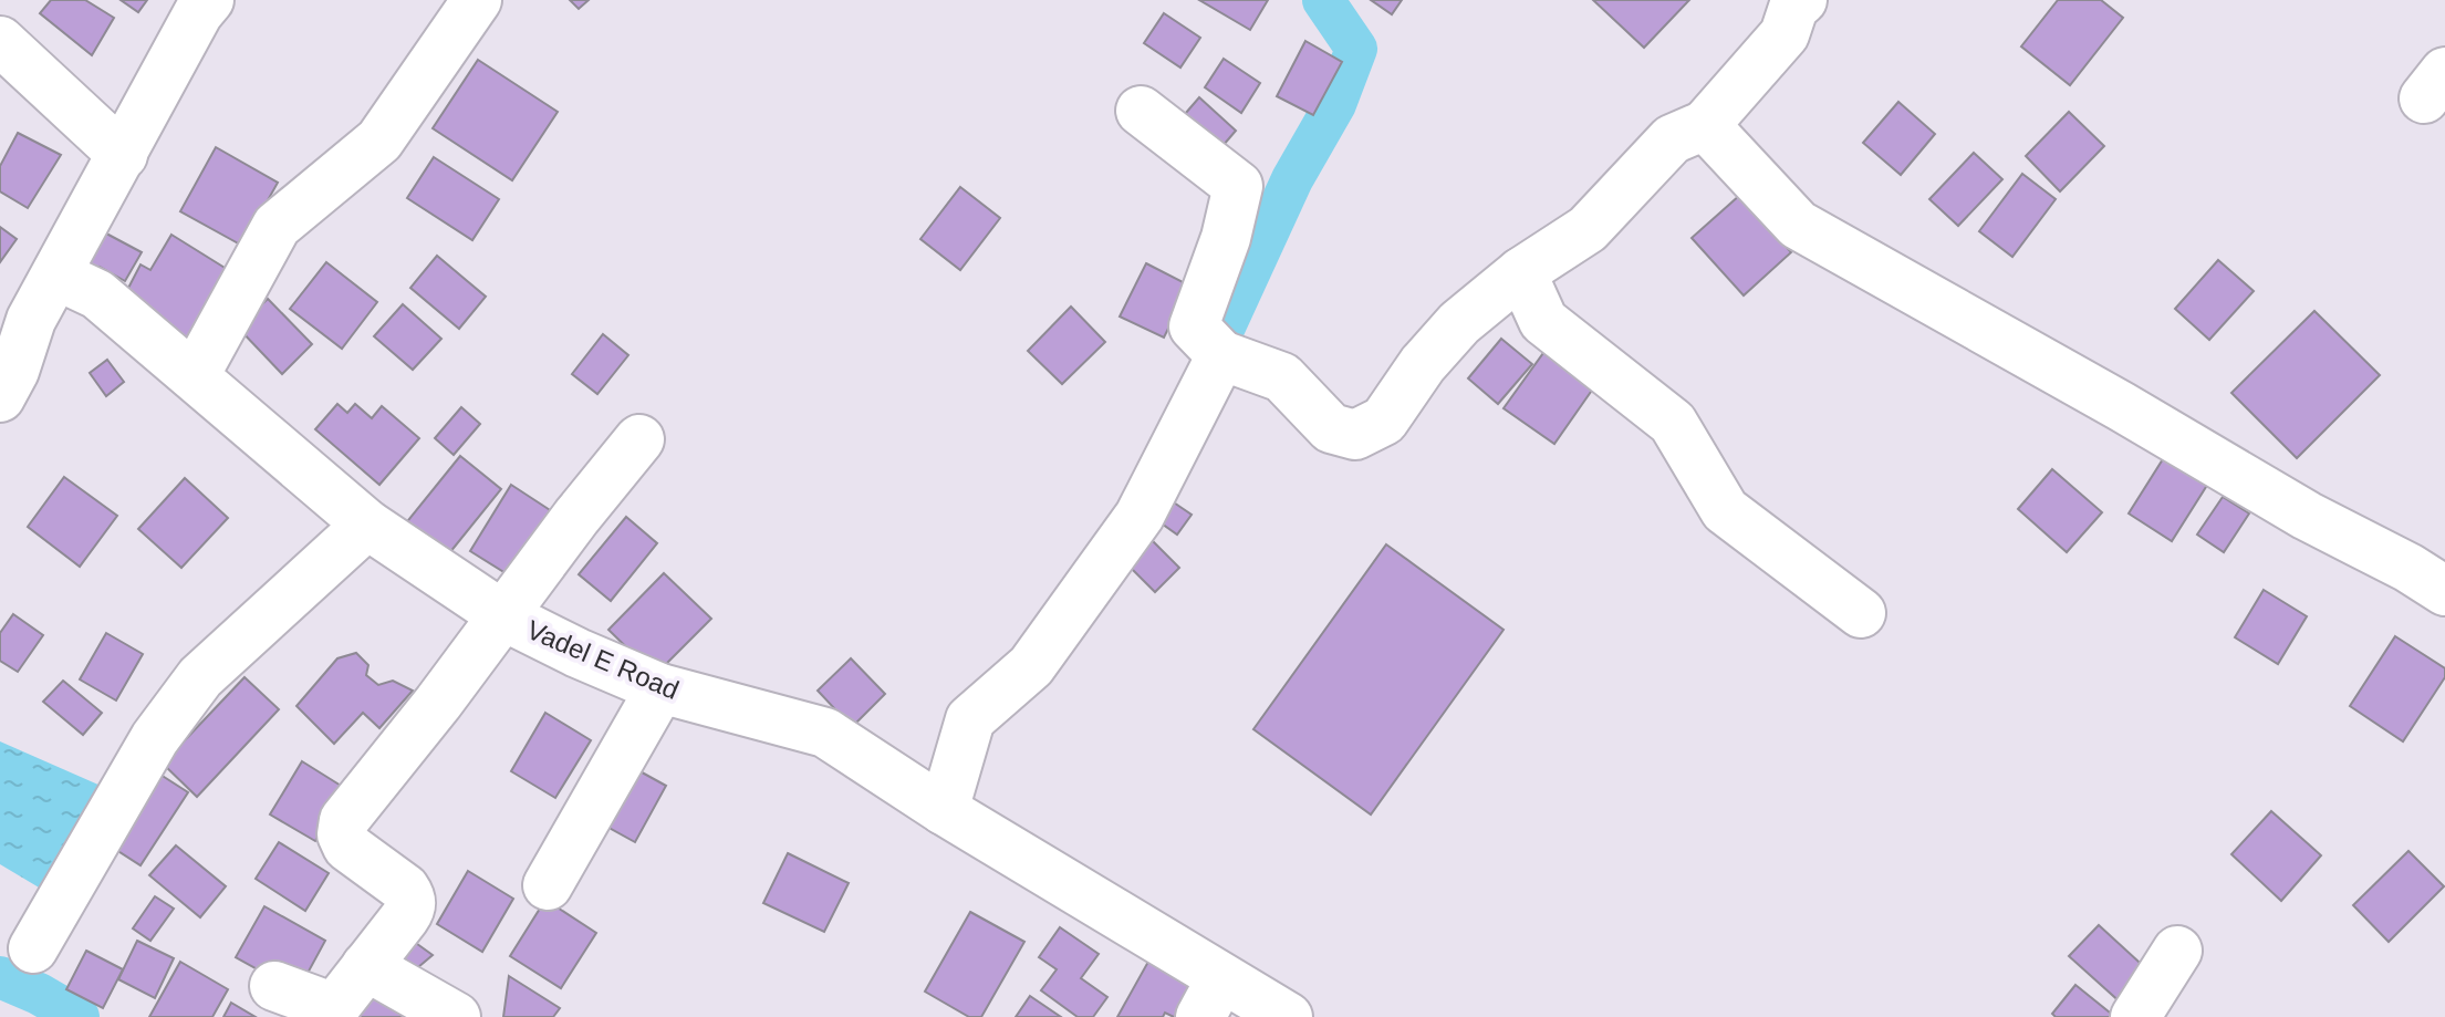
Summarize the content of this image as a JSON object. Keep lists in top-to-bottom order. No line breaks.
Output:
{"streets":{"street":["Vadel E Road"]}}
